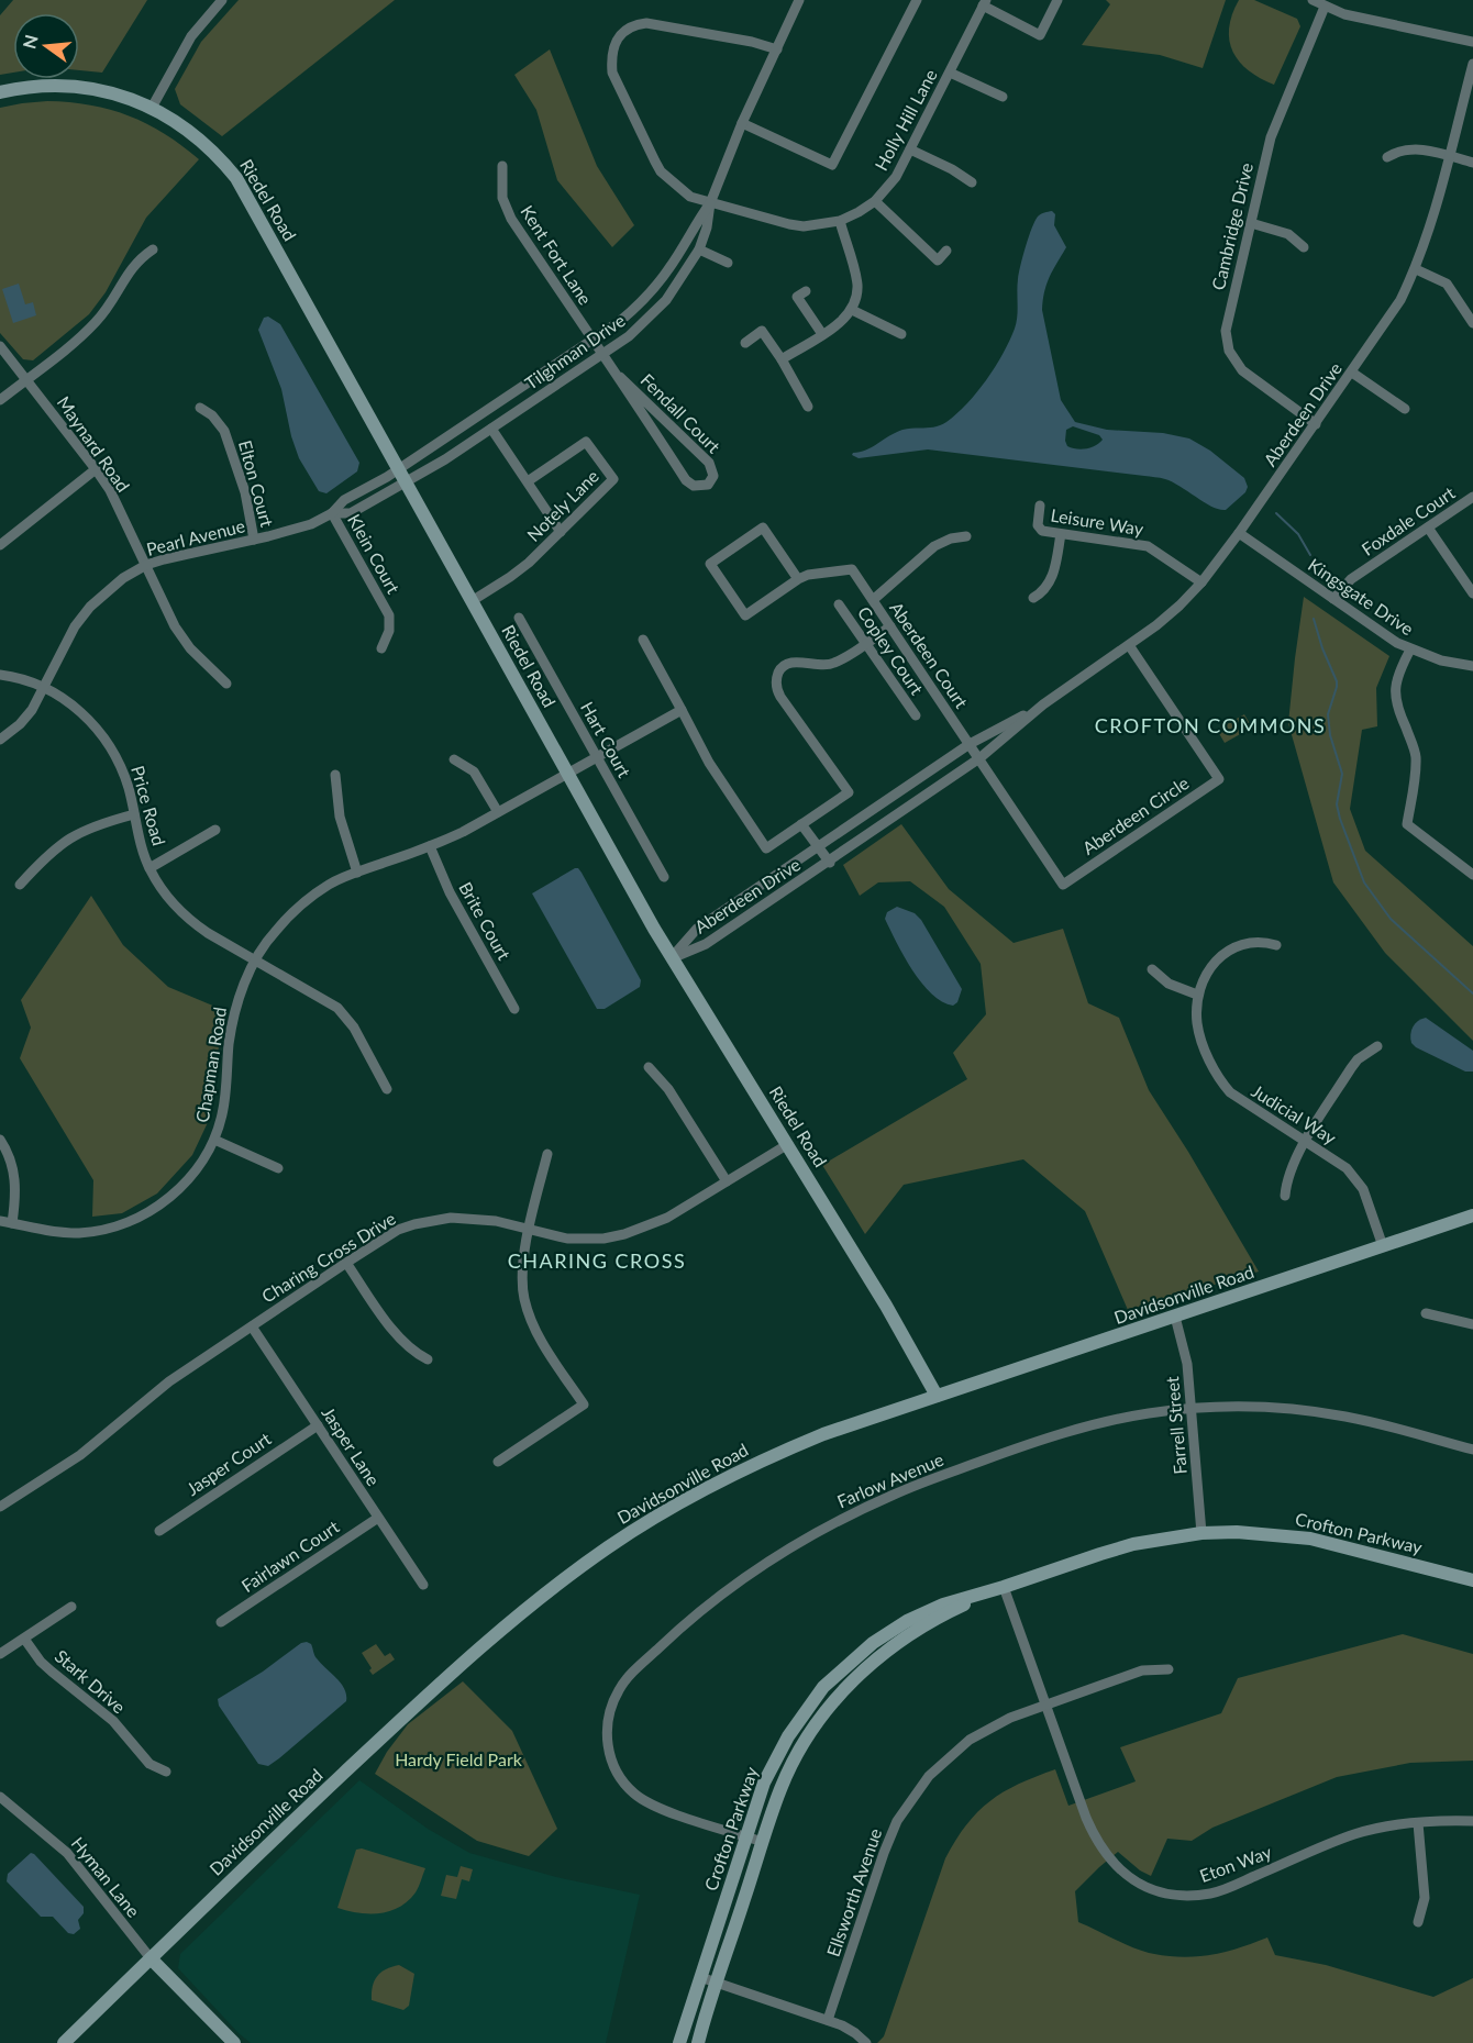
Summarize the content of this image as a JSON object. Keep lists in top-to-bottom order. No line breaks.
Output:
{"streets":{"street":["Holly Hill Lane","Riedel Road","Cambridge Drive","Kent Fort Lane","Tilghman Drive","Fendall Court","Aberdeen Drive","Maynard Road","Elton Court","Notely Lane","Foxdale Court","Leisure Way","Pearl Avenue","Klein Court","Kingsgate Drive","Copley Court","Aberdeen Court","Hart Court","Price Road","Aberdeen Circle","Brite Court","Chapman Road","Judicial Way","Charing Cross Drive","Davidsonville Road","Farrell Street","Jasper Lane","Jasper Court","Farlow Avenue","Crofton Parkway","Fairlawn Court","Stark Drive","Eton Way","Hyman Lane","Ellsworth Avenue"]},"crossings":[["Holly Hill Lane","Tilghman Drive"],["Riedel Road","Tilghman Drive"],["Riedel Road","Aberdeen Drive"],["Riedel Road","Notely Lane"],["Riedel Road","Pearl Avenue"],["Riedel Road","Chapman Road"],["Riedel Road","Charing Cross Drive"],["Riedel Road","Davidsonville Road"],["Cambridge Drive","Aberdeen Drive"],["Kent Fort Lane","Tilghman Drive"],["Kent Fort Lane","Fendall Court"],["Tilghman Drive","Fendall Court"],["Tilghman Drive","Pearl Avenue"],["Aberdeen Drive","Leisure Way"],["Aberdeen Drive","Kingsgate Drive"],["Aberdeen Drive","Aberdeen Court"],["Aberdeen Drive","Aberdeen Circle"],["Maynard Road","Pearl Avenue"],["Elton Court","Pearl Avenue"],["Foxdale Court","Kingsgate Drive"],["Pearl Avenue","Klein Court"],["Pearl Avenue","Price Road"],["Aberdeen Court","Aberdeen Circle"],["Hart Court","Chapman Road"],["Price Road","Chapman Road"],["Brite Court","Chapman Road"],["Judicial Way","Davidsonville Road"],["Charing Cross Drive","Jasper Lane"],["Davidsonville Road","Farrell Street"],["Davidsonville Road","Hyman Lane"],["Farrell Street","Farlow Avenue"],["Farrell Street","Crofton Parkway"],["Jasper Lane","Jasper Court"],["Jasper Lane","Fairlawn Court"],["Farlow Avenue","Crofton Parkway"],["Crofton Parkway","Eton Way"],["Eton Way","Ellsworth Avenue"]],"districts":["CROFTON COMMONS","CHARING CROSS"],"parks":["Hardy Field Park"],"north":"left"}
